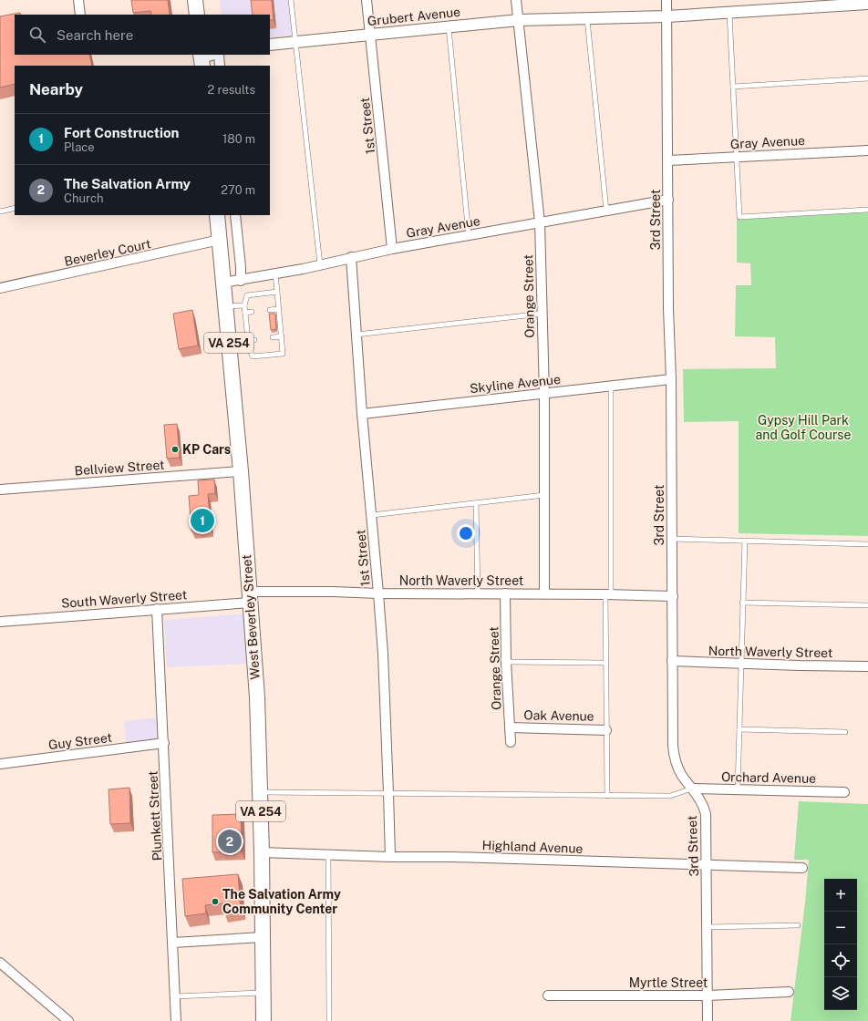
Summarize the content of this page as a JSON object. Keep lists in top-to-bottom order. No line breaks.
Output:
{"streets":{"main road":["VA 254","West Beverley Street"],"street":["Grubert Avenue","1st Street","Gray Avenue","3rd Street","Beverley Court","Orange Street","Skyline Avenue","Bellview Street","North Waverly Street","South Waverly Street","Oak Avenue","Guy Street","Orchard Avenue","Plunkett Street","Highland Avenue","Myrtle Street"]},"crossings":[["Grubert Avenue","1st Street"],["Grubert Avenue","3rd Street"],["Grubert Avenue","Orange Street"],["1st Street","Gray Avenue"],["1st Street","Skyline Avenue"],["1st Street","North Waverly Street"],["1st Street","Highland Avenue"],["Gray Avenue","3rd Street"],["Gray Avenue","Orange Street"],["Gray Avenue","West Beverley Street"],["3rd Street","Skyline Avenue"],["3rd Street","North Waverly Street"],["3rd Street","Orchard Avenue"],["3rd Street","Highland Avenue"],["3rd Street","Myrtle Street"],["Beverley Court","West Beverley Street"],["Orange Street","Skyline Avenue"],["Orange Street","North Waverly Street"],["Orange Street","Oak Avenue"],["Bellview Street","West Beverley Street"],["North Waverly Street","South Waverly Street"],["North Waverly Street","West Beverley Street"],["South Waverly Street","West Beverley Street"],["South Waverly Street","Plunkett Street"],["West Beverley Street","Highland Avenue"],["Guy Street","Plunkett Street"]],"parks":["Gypsy Hill Park and Golf Course"],"places":["KP Cars","The Salvation Army Community Center"],"page":{"search":"Search here","heading":["Nearby","2 results"],"list":[{"mark":"1","name":"Fort Construction","note":"Place","value":"180 m"},{"mark":"2","name":"The Salvation Army","note":"Church","value":"270 m"}],"pins":["1","2"],"map_buttons":["+","−"]}}
